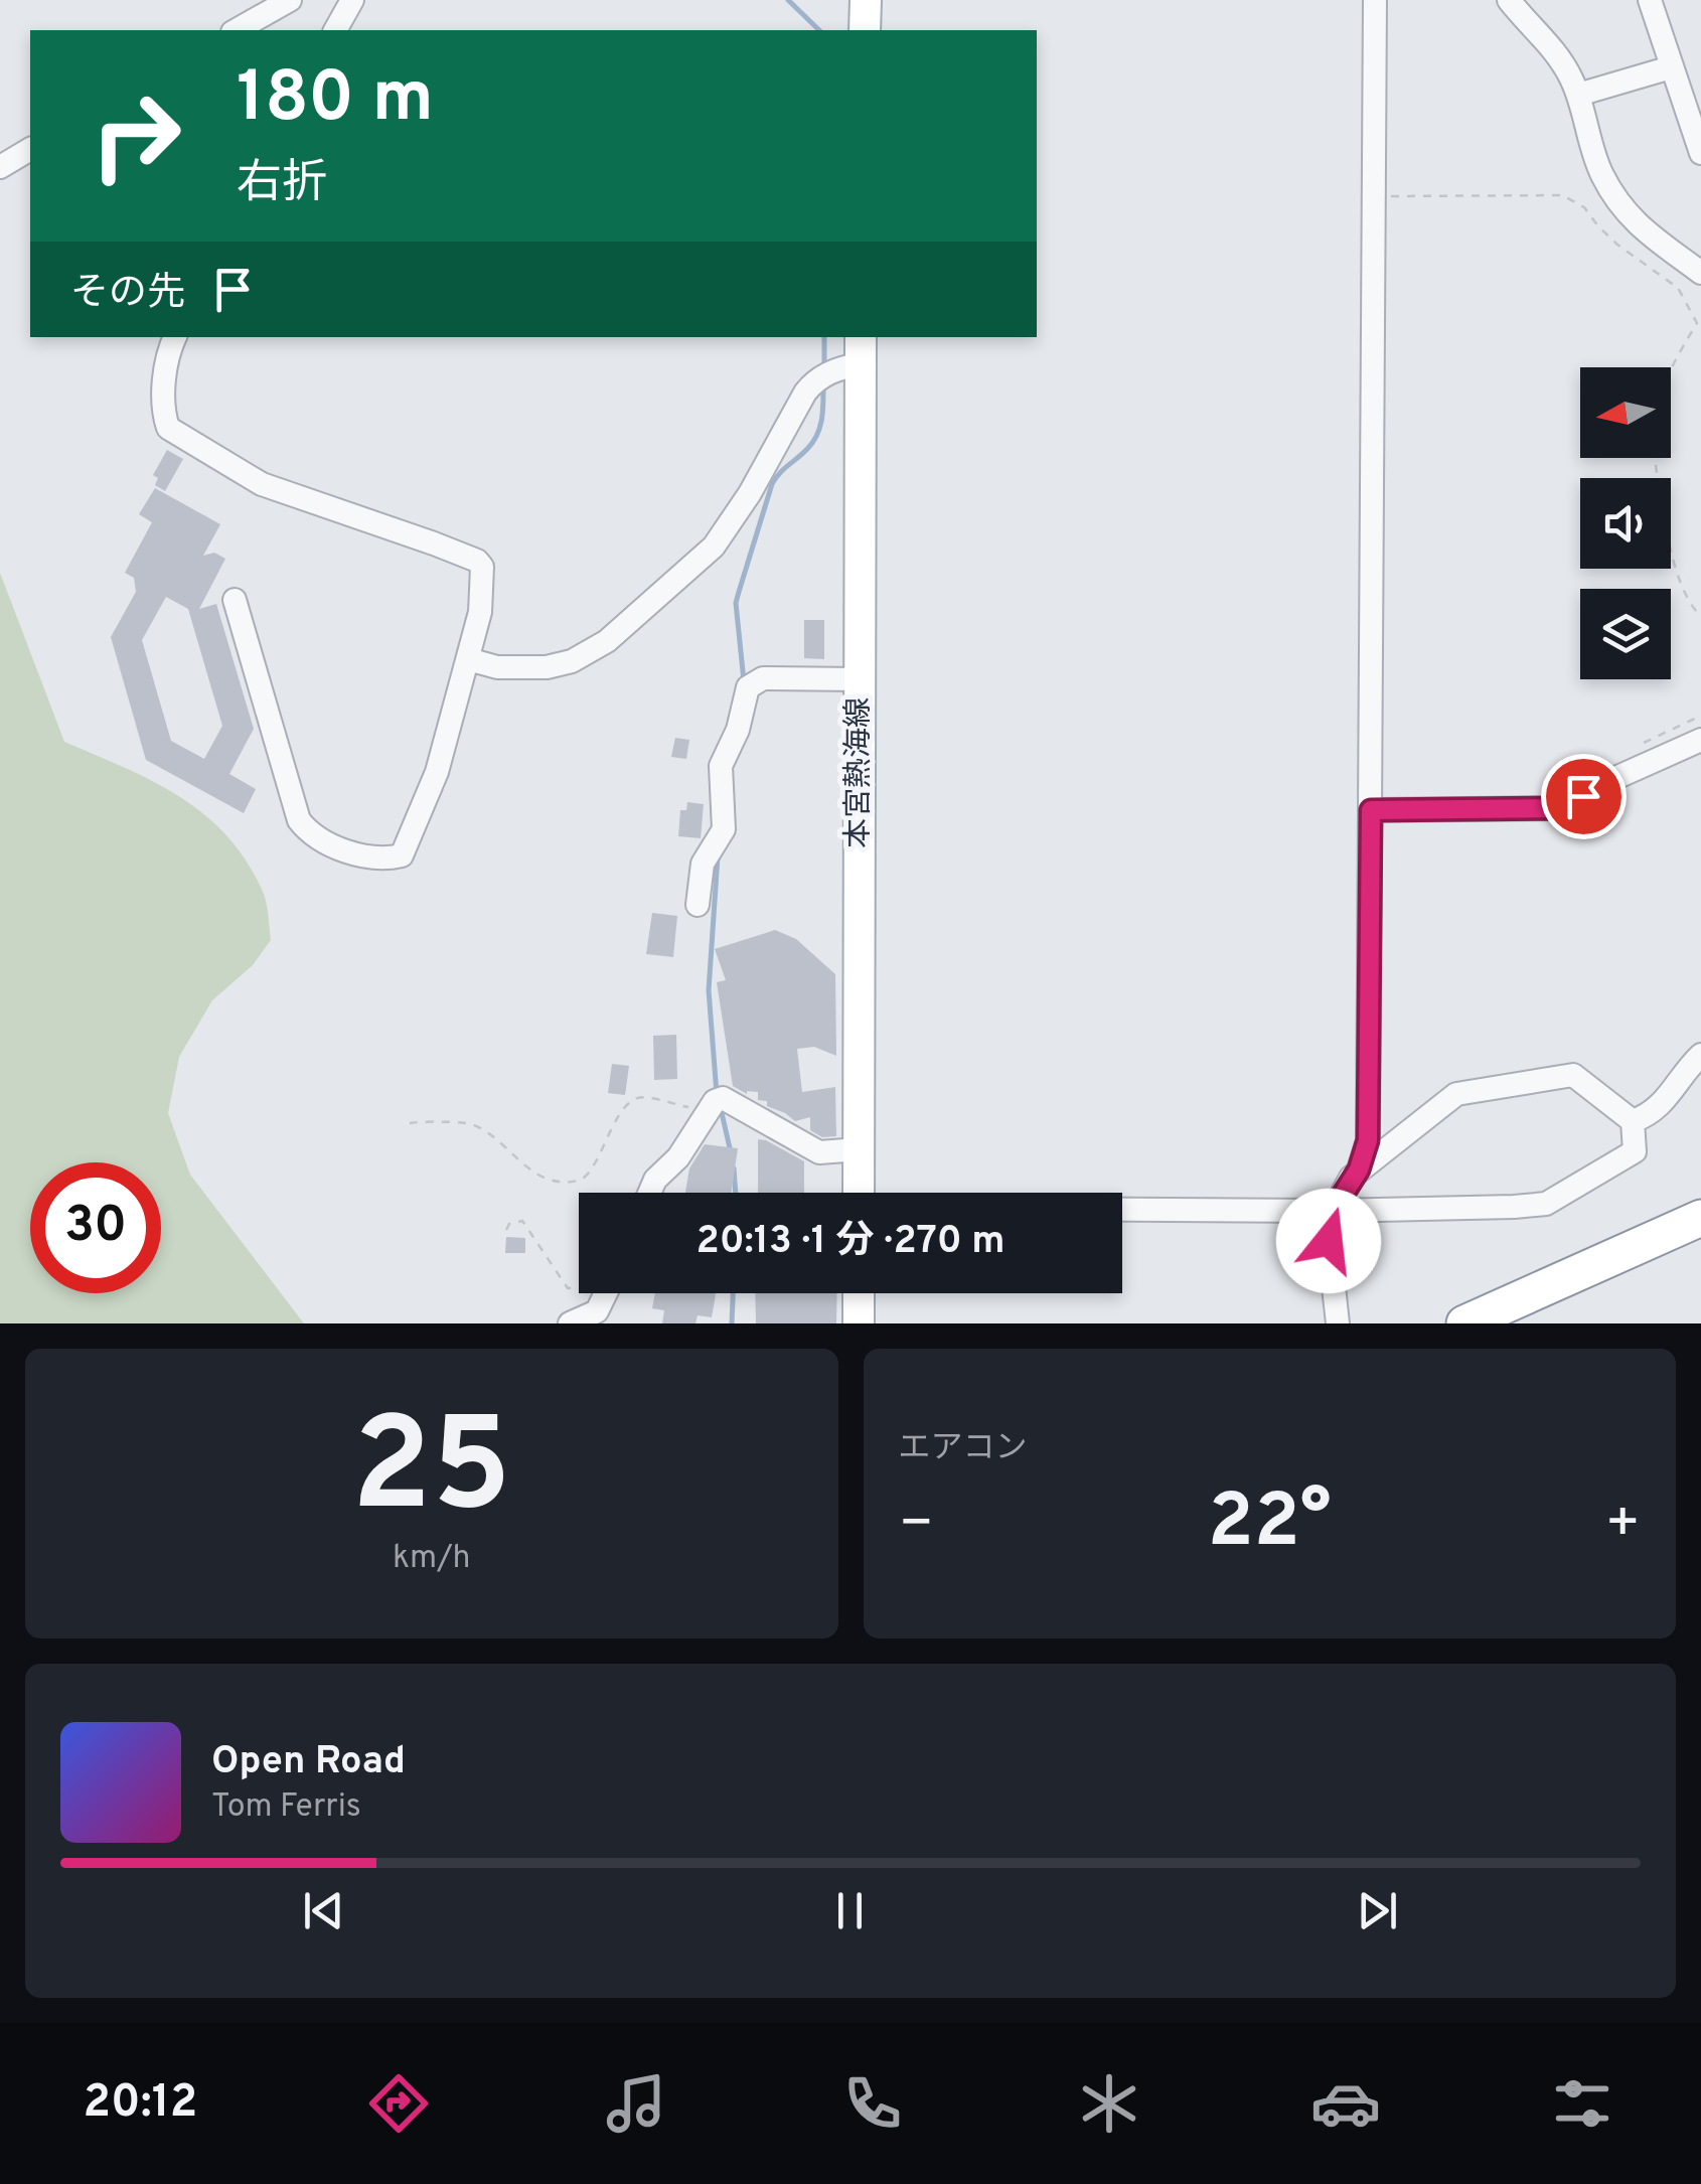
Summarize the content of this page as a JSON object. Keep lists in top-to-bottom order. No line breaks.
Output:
{"streets":{"main road":["本宮熱海線"]},"north":"left","page":{"turn":["180 m","右折"],"then":"その先","limit":"30","trip":"20:13 · 1 分 · 270 m","tile":[["25","km/h"],"エアコン"],"heat":["−","22°","+"],"song":["Open Road","Tom Ferris"],"tabs":"20:12"}}
